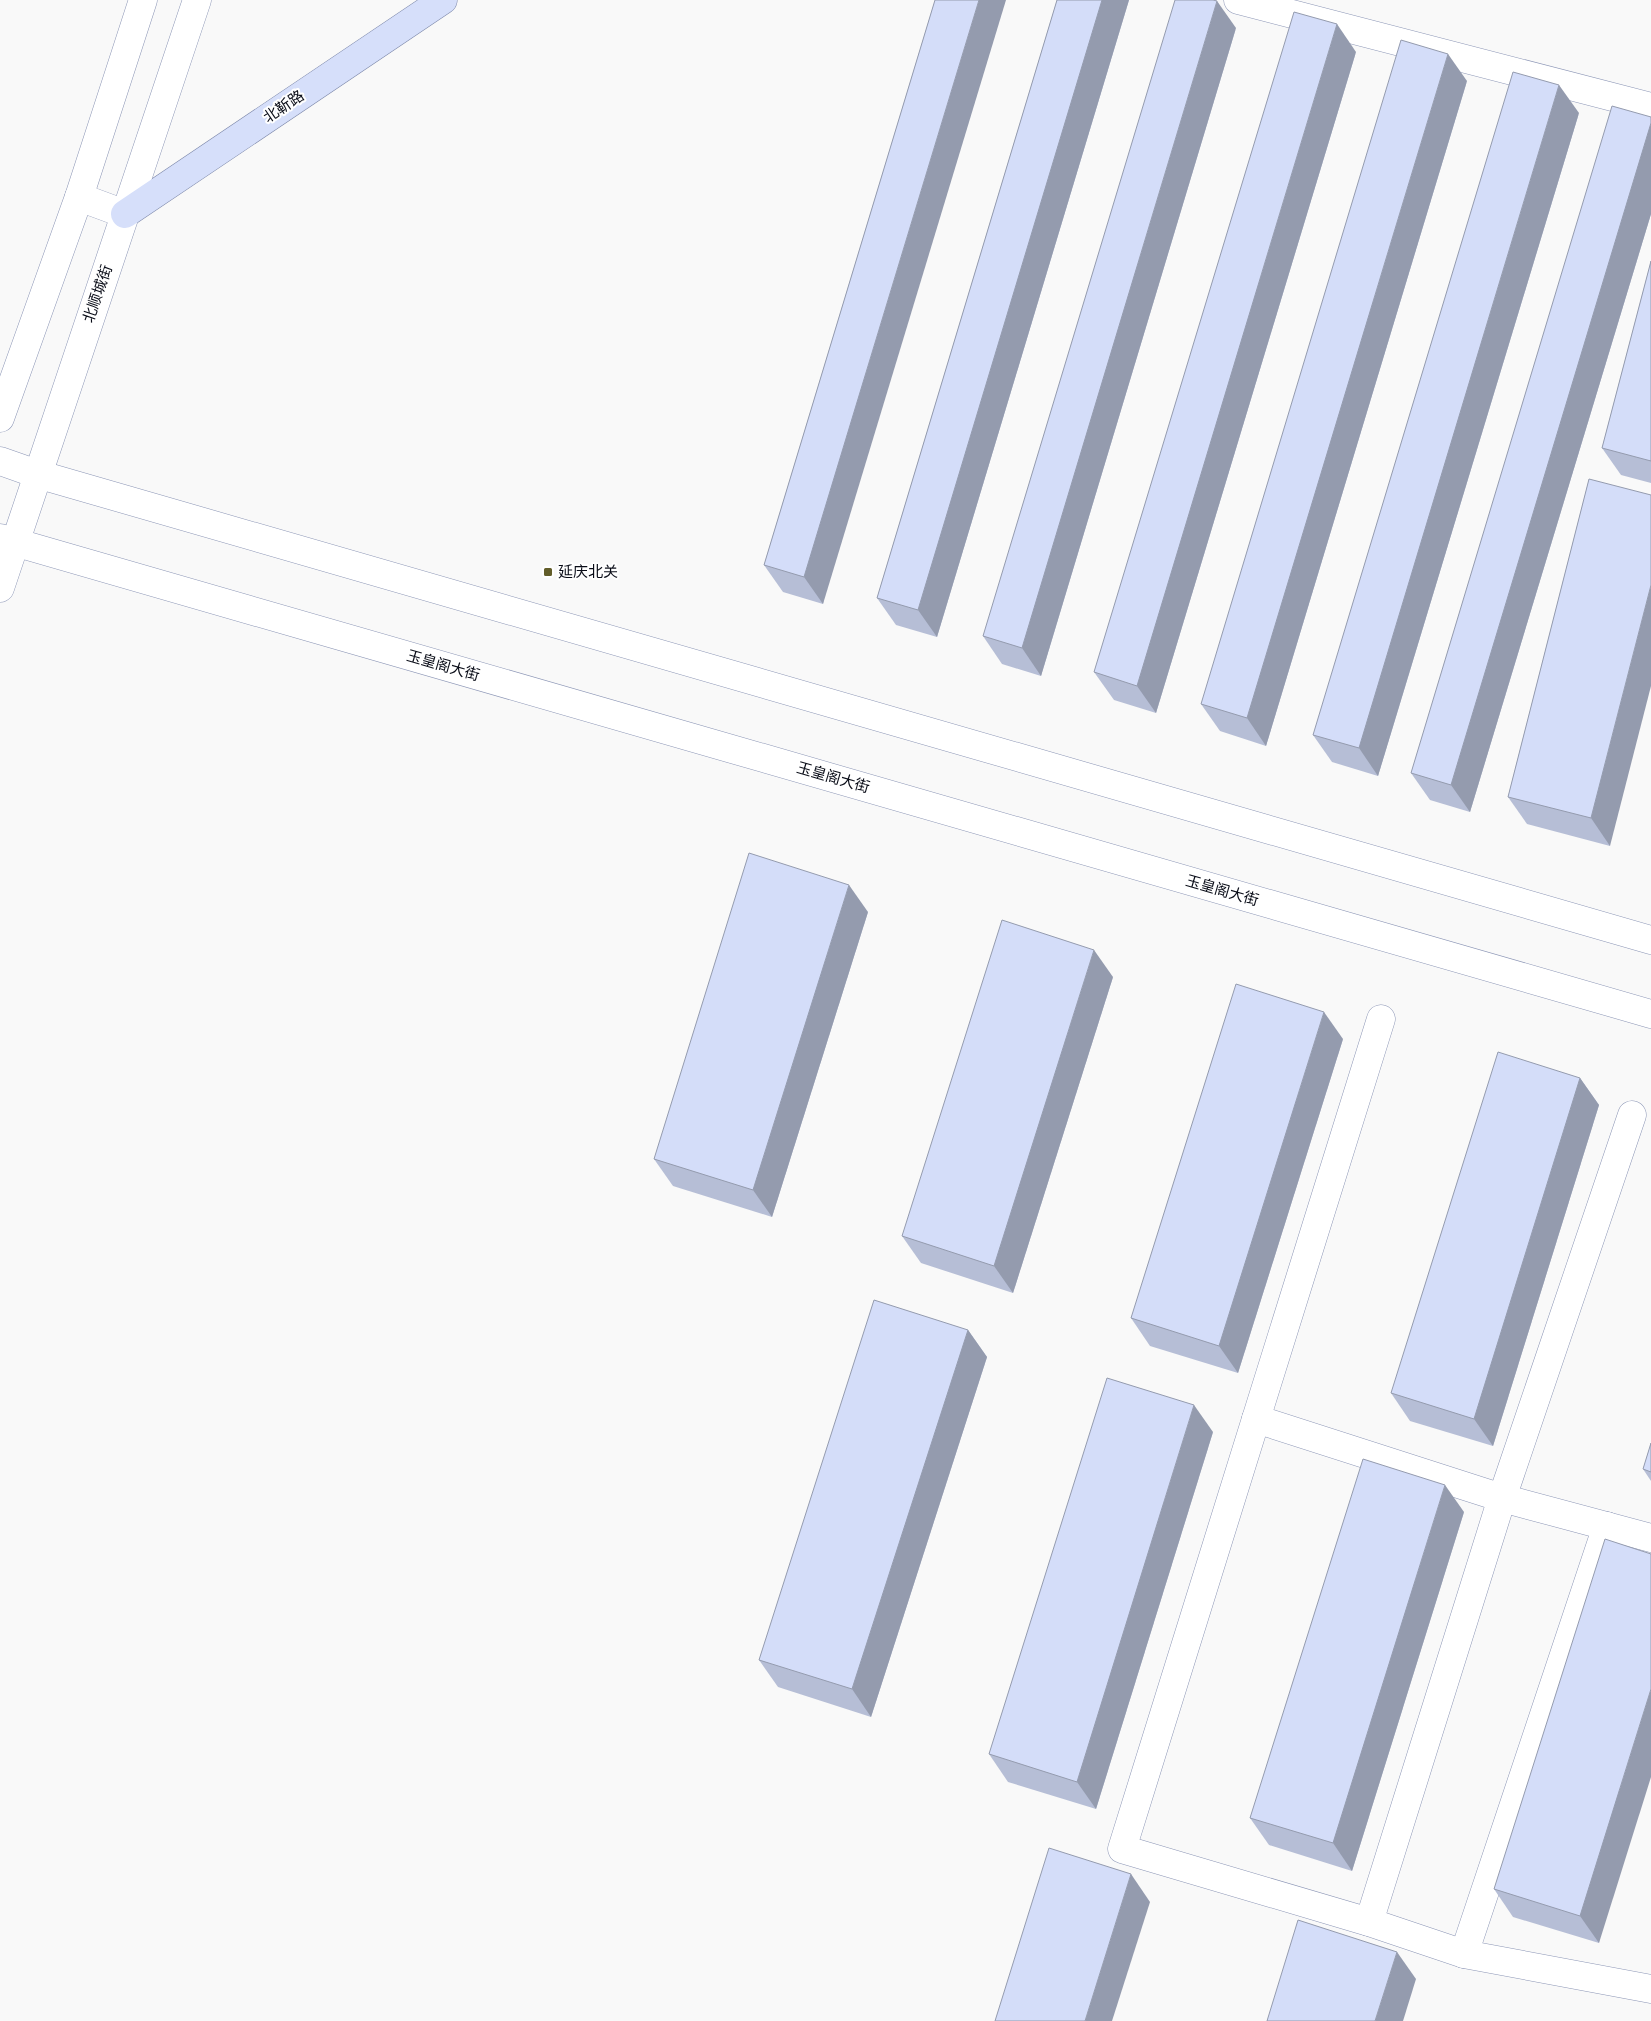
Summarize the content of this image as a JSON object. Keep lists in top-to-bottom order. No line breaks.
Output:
{"streets":{"main road":["北靳路"],"street":["北顺城街","玉皇阁大街"]},"crossings":[["北靳路","北顺城街"],["北顺城街","玉皇阁大街"]],"places":{"transit":["延庆北关"]}}
